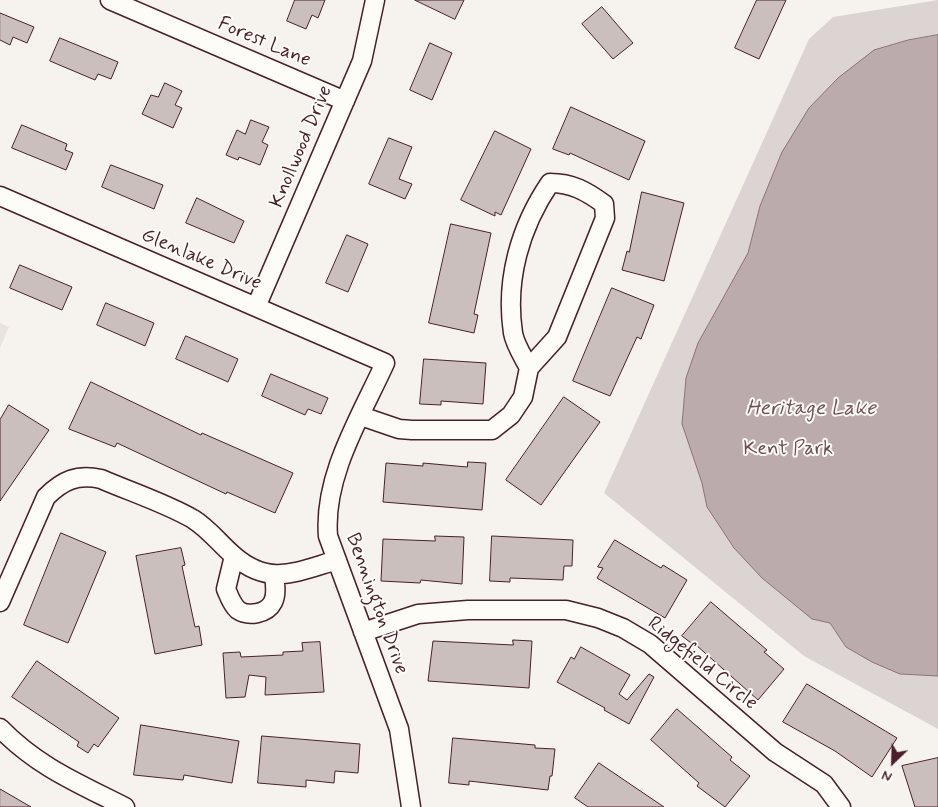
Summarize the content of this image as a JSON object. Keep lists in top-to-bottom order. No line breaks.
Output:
{"streets":{"street":["Forest Lane","Knollwood Drive","Glenlake Drive","Bennington Drive","Ridgefield Circle"]},"crossings":[["Forest Lane","Knollwood Drive"],["Knollwood Drive","Glenlake Drive"],["Glenlake Drive","Bennington Drive"],["Bennington Drive","Ridgefield Circle"]],"water":["Heritage Lake"],"parks":["Kent Park"],"north":"bottom left"}
